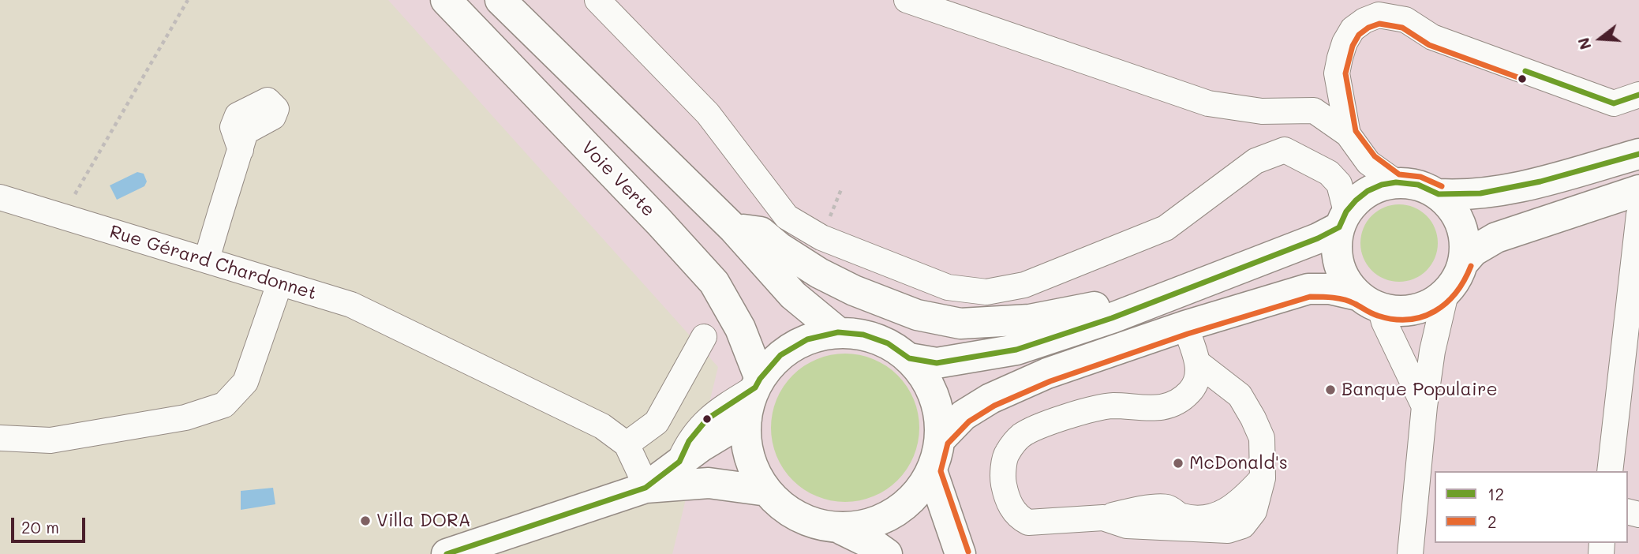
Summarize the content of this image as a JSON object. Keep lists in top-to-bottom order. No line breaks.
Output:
{"streets":{"main road":["Voie Verte"],"street":["Rue Gérard Chardonnet"]},"places":["Banque Populaire","McDonald's","Villa DORA"],"lines":["transit line 2","transit line 12"],"legend":["12","2"],"scale_bar":"20 m","north":"left"}
